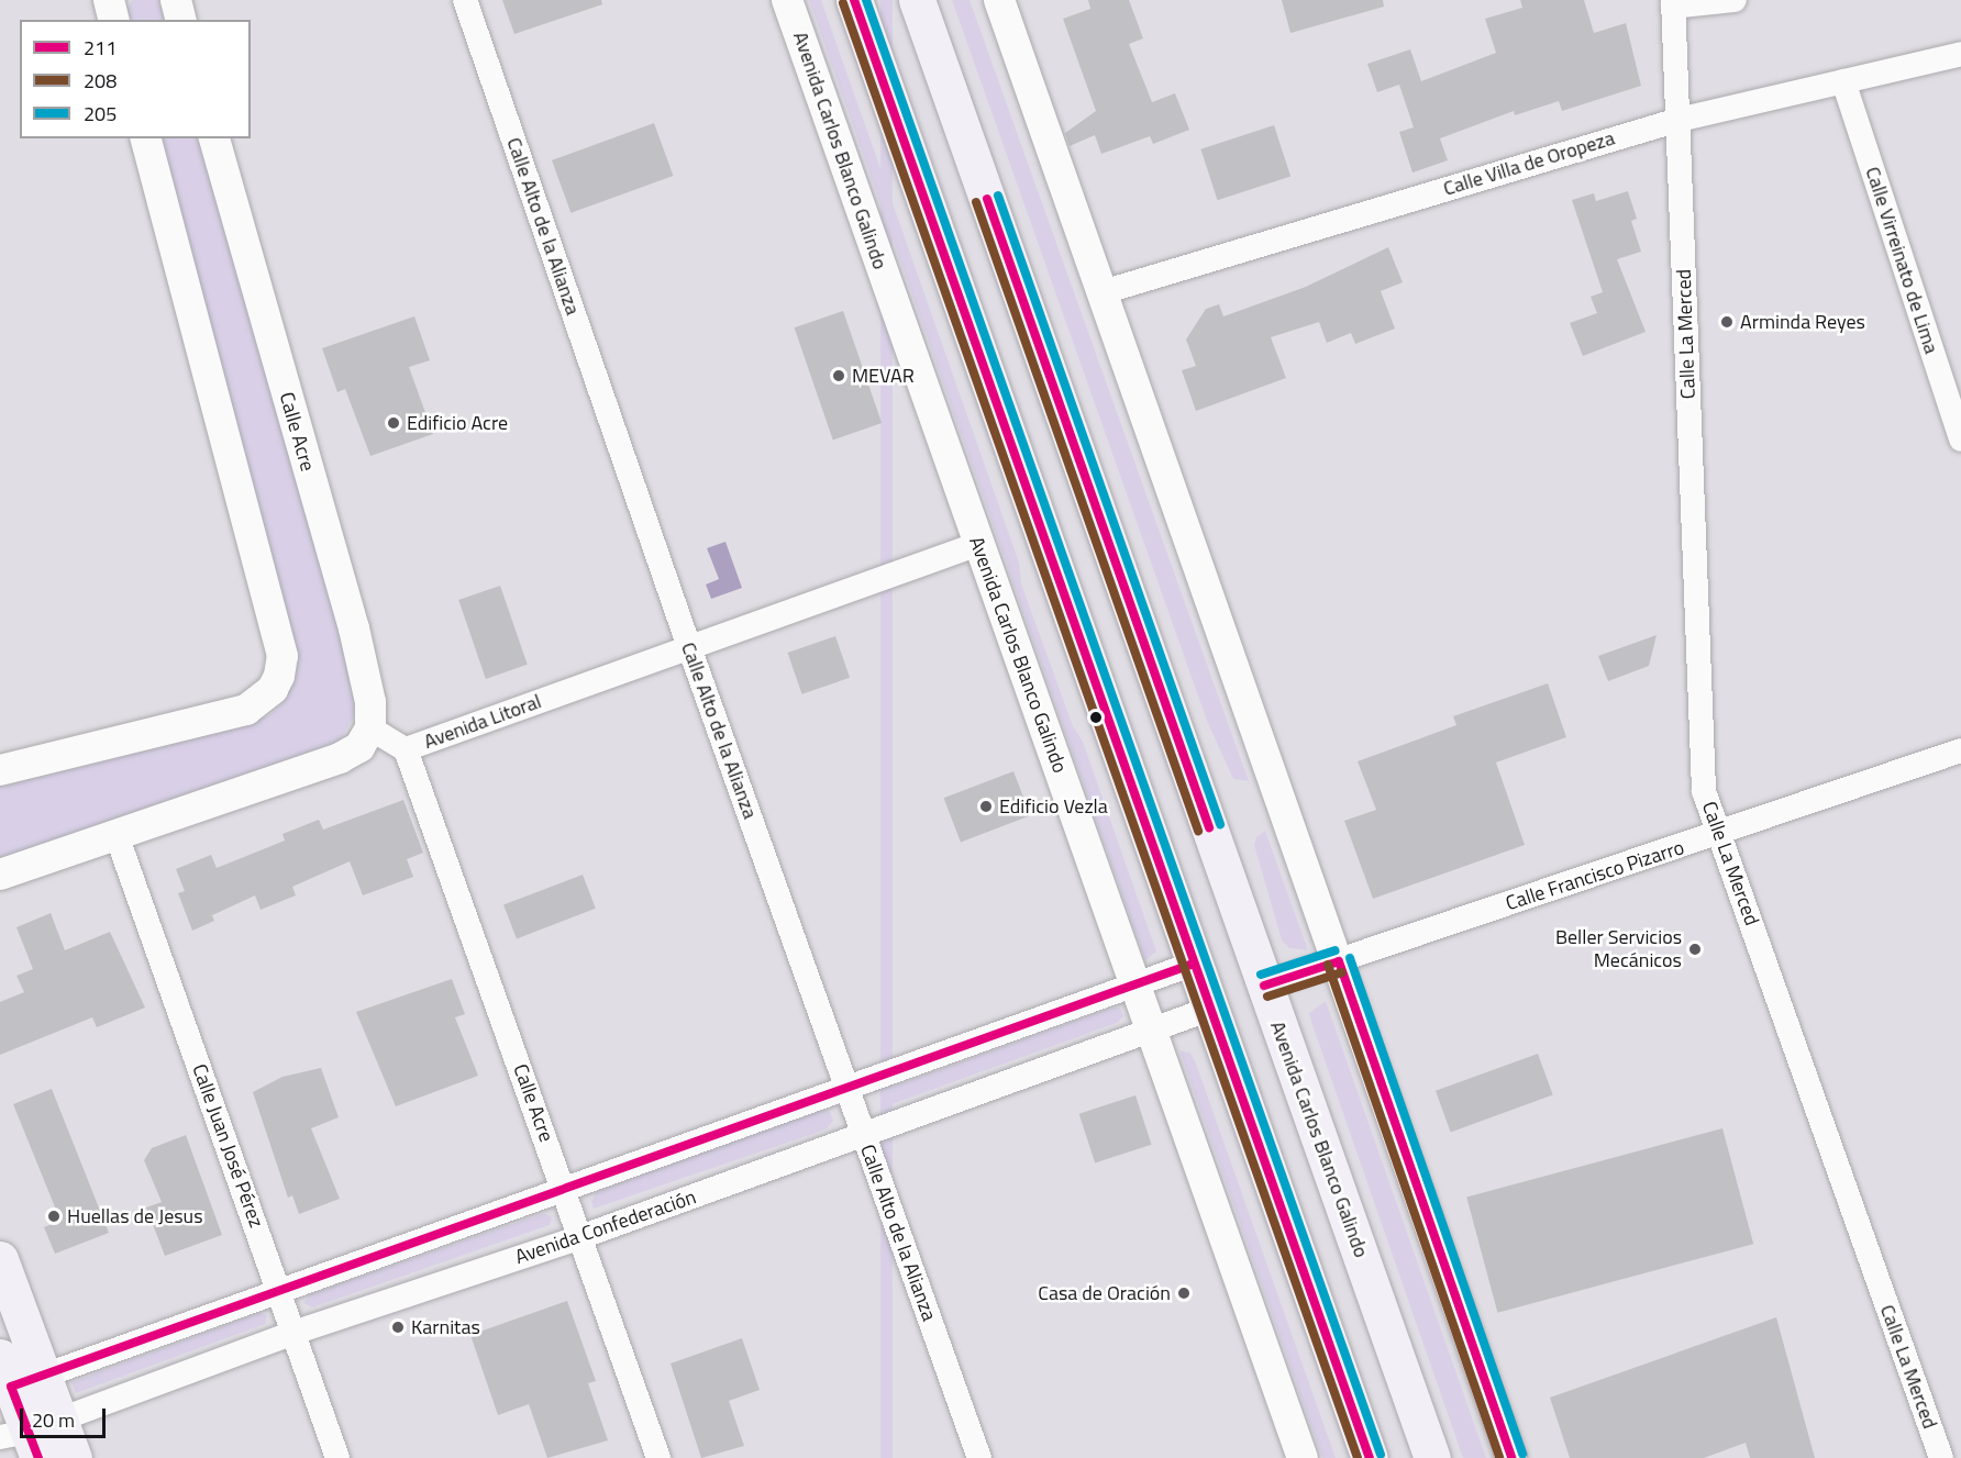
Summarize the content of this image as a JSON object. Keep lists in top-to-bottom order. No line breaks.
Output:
{"streets":{"main road":["Avenida Carlos Blanco Galindo"],"street":["Calle Villa de Oropeza","Calle Alto de la Alianza","Calle Virreinato de Lima","Calle La Merced","Calle Acre","Avenida Litoral","Calle Francisco Pizarro","Calle Juan José Pérez","Avenida Confederación"]},"crossings":[["Avenida Carlos Blanco Galindo","Avenida Litoral"],["Avenida Carlos Blanco Galindo","Calle Francisco Pizarro"],["Avenida Carlos Blanco Galindo","Avenida Confederación"],["Calle Villa de Oropeza","Calle Virreinato de Lima"],["Calle Villa de Oropeza","Calle La Merced"],["Calle Alto de la Alianza","Avenida Litoral"],["Calle Alto de la Alianza","Avenida Confederación"],["Calle La Merced","Calle Francisco Pizarro"],["Calle Acre","Avenida Litoral"],["Calle Acre","Avenida Confederación"],["Calle Juan José Pérez","Avenida Confederación"]],"places":["Arminda Reyes","MEVAR","Edificio Acre","Edificio Vezla","Beller Servicios Mecánicos","Huellas de Jesus","Casa de Oración","Karnitas"],"lines":["transit line 211","transit line 205","transit line 208"],"legend":["211","208","205"],"scale_bar":"20 m"}
